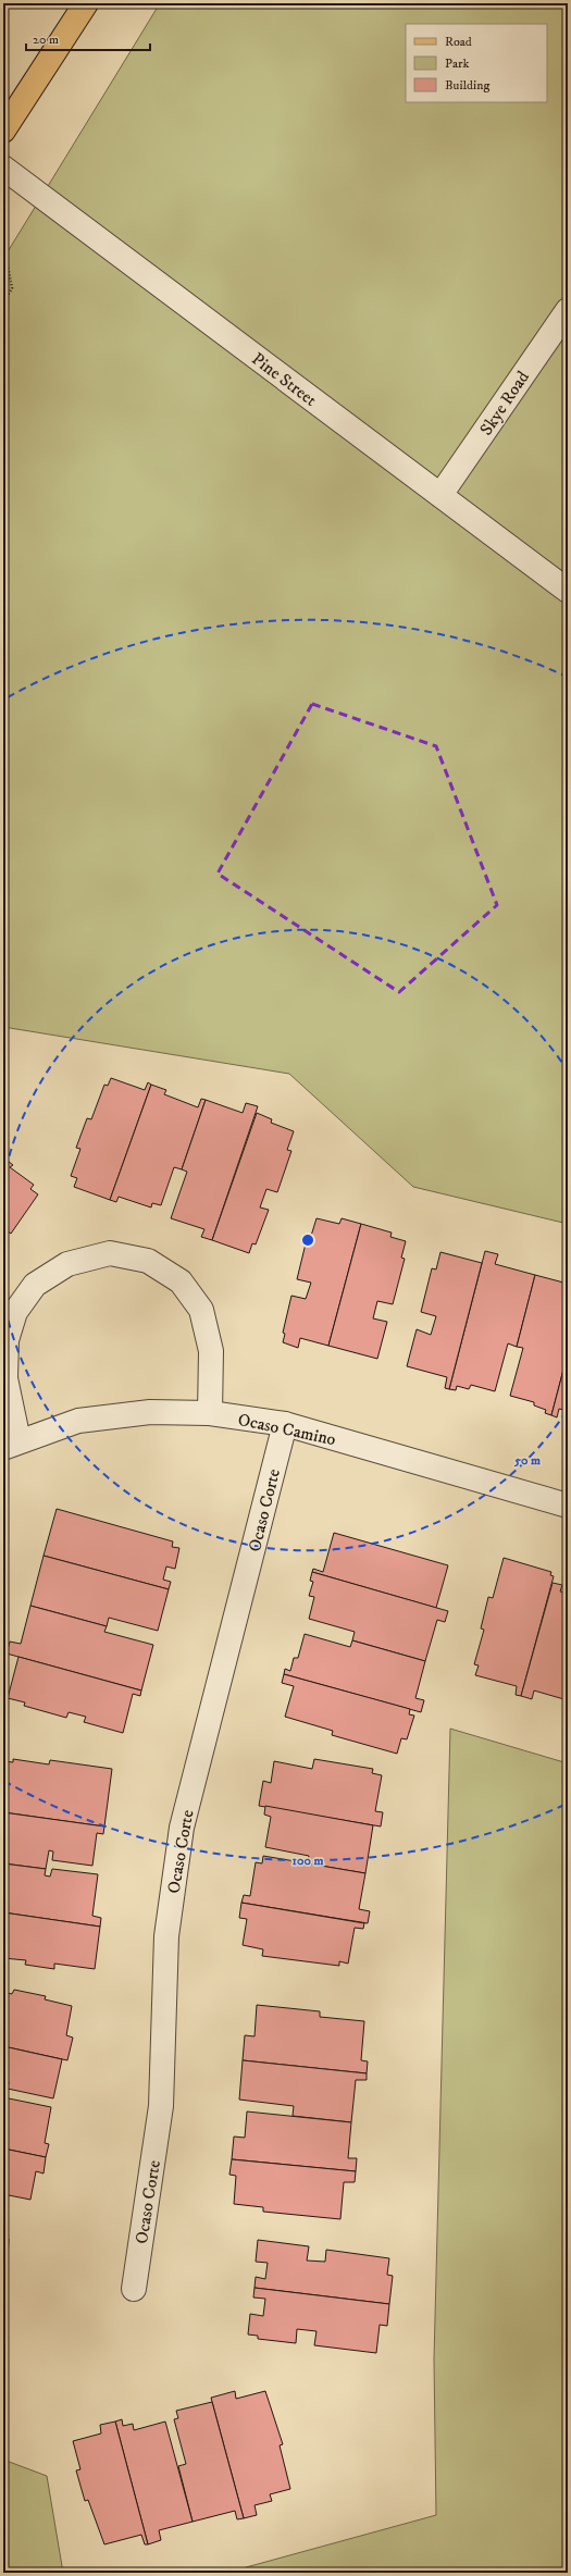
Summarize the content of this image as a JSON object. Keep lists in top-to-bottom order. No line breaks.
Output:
{"streets":{"street":["Pine Street","Skye Road","Ocaso Camino","Ocaso Corte"]},"crossings":[["Pine Street","Skye Road"],["Ocaso Camino","Ocaso Corte"]],"legend":["Road","Park","Building"],"scale_bar":"20 m","rings":["50 m","100 m"]}
